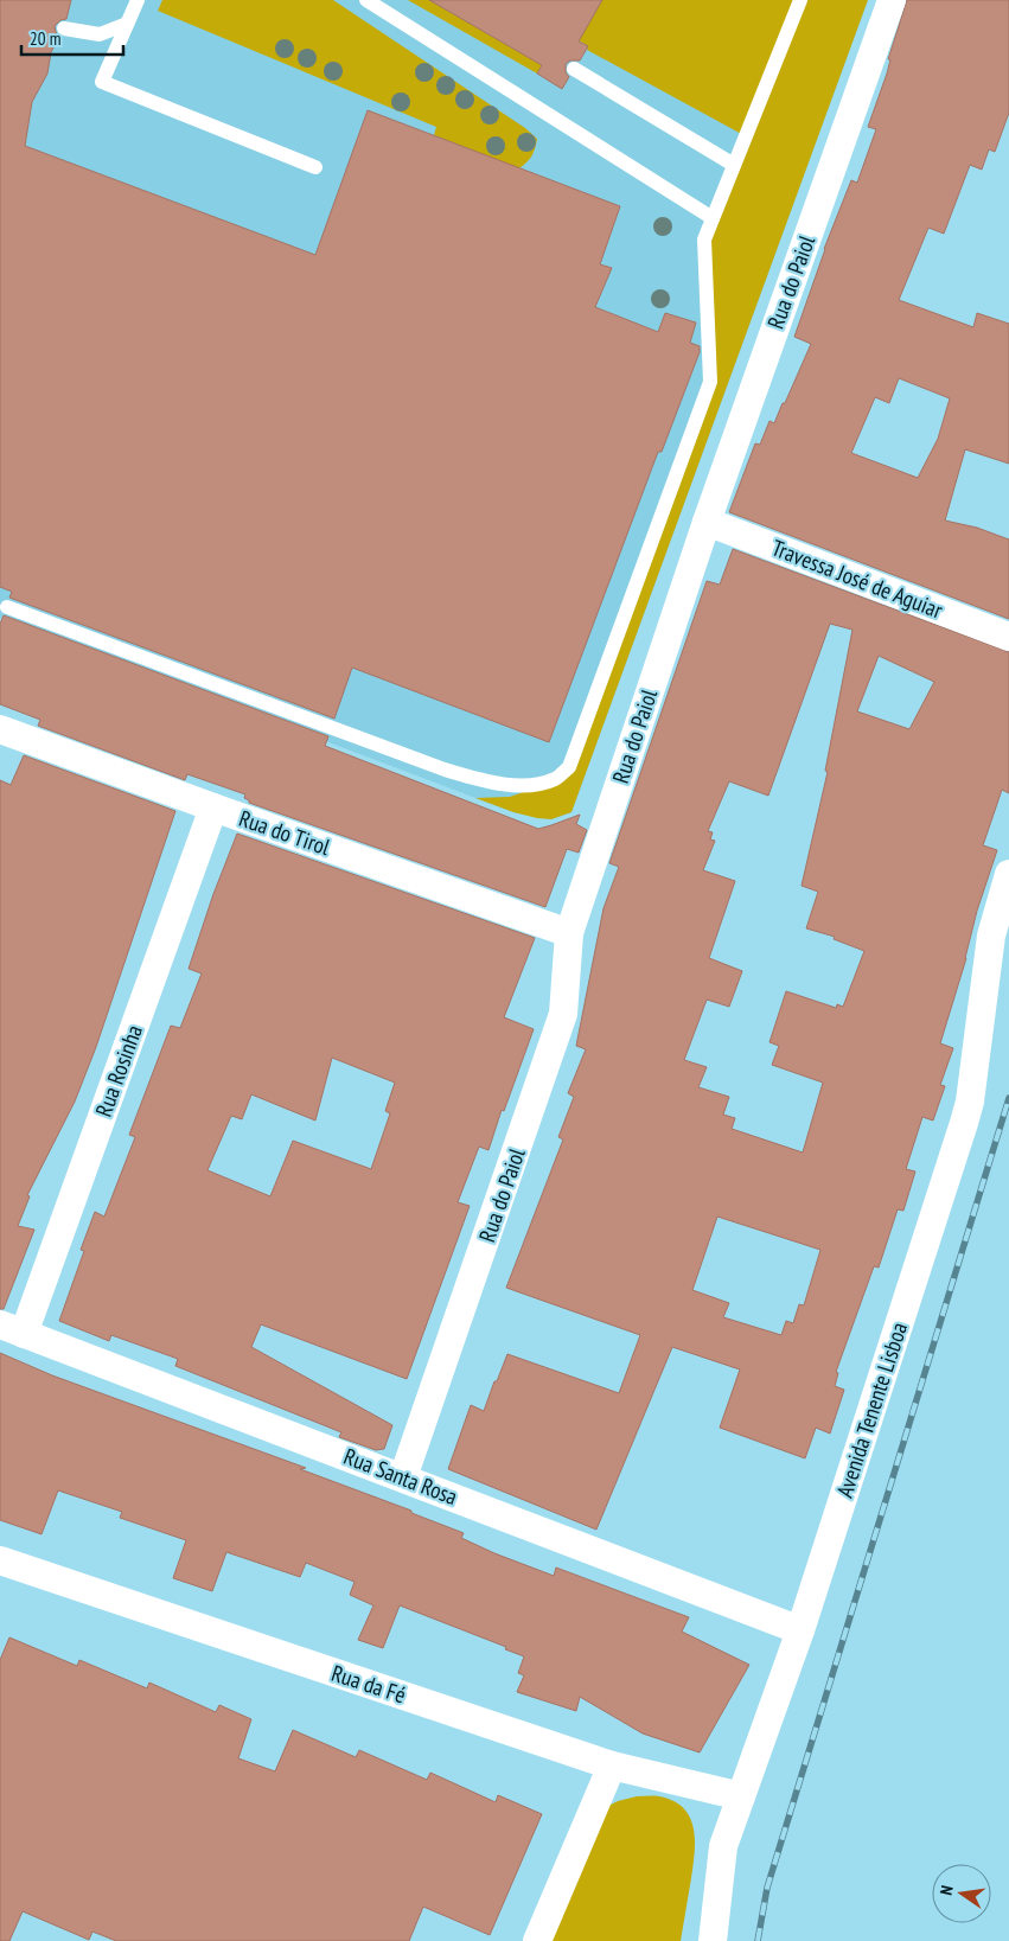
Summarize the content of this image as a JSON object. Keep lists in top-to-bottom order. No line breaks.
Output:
{"streets":{"street":["Rua do Paiol","Travessa José de Aguiar","Rua do Tirol","Rua Rosinha","Avenida Tenente Lisboa","Rua Santa Rosa","Rua da Fé"]},"crossings":[["Rua do Paiol","Travessa José de Aguiar"],["Rua do Paiol","Rua do Tirol"],["Rua do Paiol","Rua Santa Rosa"],["Rua do Tirol","Rua Rosinha"],["Rua Rosinha","Rua Santa Rosa"],["Avenida Tenente Lisboa","Rua Santa Rosa"],["Avenida Tenente Lisboa","Rua da Fé"]],"scale_bar":"20 m","north":"left"}
